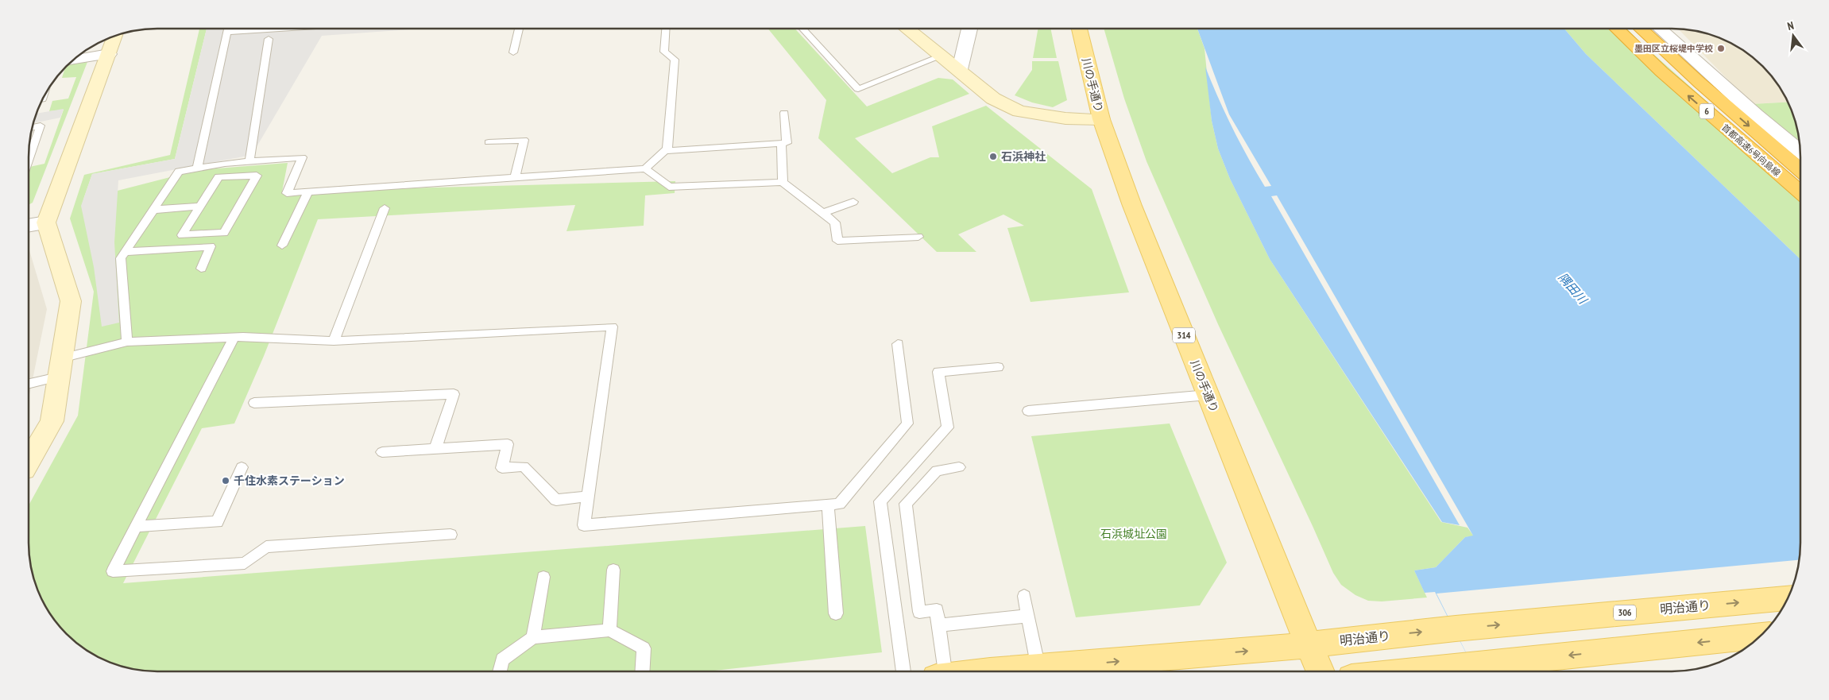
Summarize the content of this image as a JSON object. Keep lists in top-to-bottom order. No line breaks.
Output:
{"streets":{"highway":["6","首都高速6号向島線"],"main road":["川の手通り","314","明治通り","306"]},"crossings":[["川の手通り","明治通り"]],"water":["隅田川"],"parks":["石浜城址公園"],"places":["墨田区立桜堤中学校","石浜神社","千住水素ステーション"],"north":"top"}
